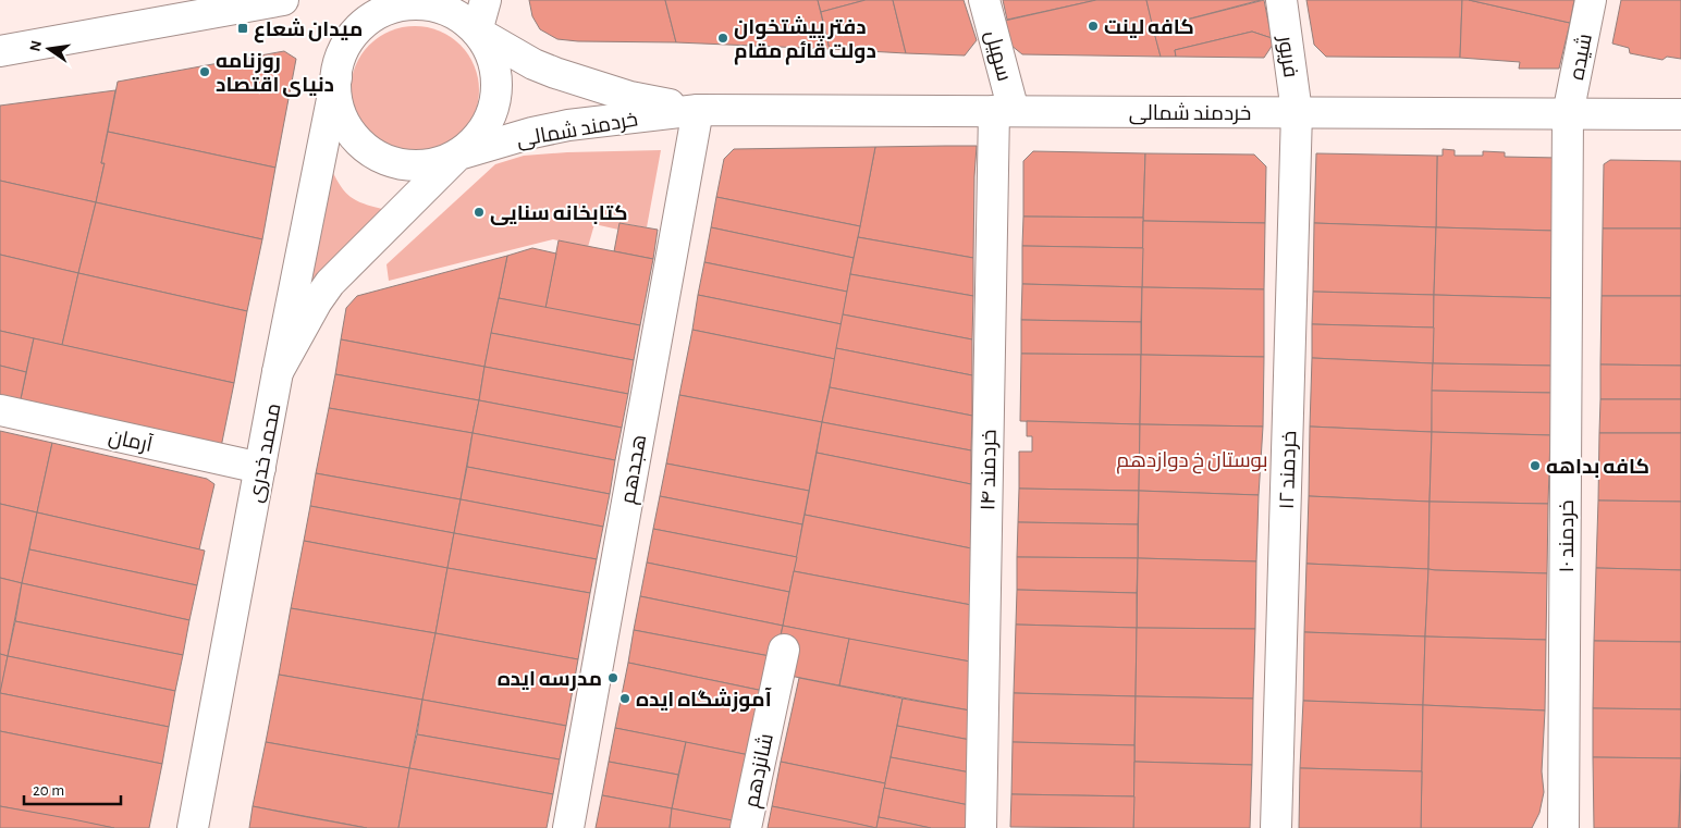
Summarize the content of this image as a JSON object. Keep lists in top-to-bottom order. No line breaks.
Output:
{"streets":{"street":["سهیل","فریور","شیده","خردمند شمالی","آرمان","محمد خدری","هجدهم","خردمند ۱۴","خردمند ۱۲","خردمند ۱۰","شانزدهم"]},"crossings":[["سهیل","خردمند شمالی"],["سهیل","خردمند ۱۴"],["فریور","خردمند شمالی"],["فریور","خردمند ۱۲"],["شیده","خردمند شمالی"],["شیده","خردمند ۱۰"],["خردمند شمالی","محمد خدری"],["خردمند شمالی","هجدهم"],["خردمند شمالی","خردمند ۱۴"],["خردمند شمالی","خردمند ۱۲"],["خردمند شمالی","خردمند ۱۰"],["آرمان","محمد خدری"]],"parks":["بوستان خ دوازدهم"],"places":{"other":["کافه لینت","دفتر پیشتخوان دولت قائم مقام","روزنامه دنیای اقتصاد","كتابخانه سنایی","کافه بداهه","مدرسه ایده","آموزشگاه ایده"],"transit":["میدان شعاع"]},"scale_bar":"20 m","north":"left"}
